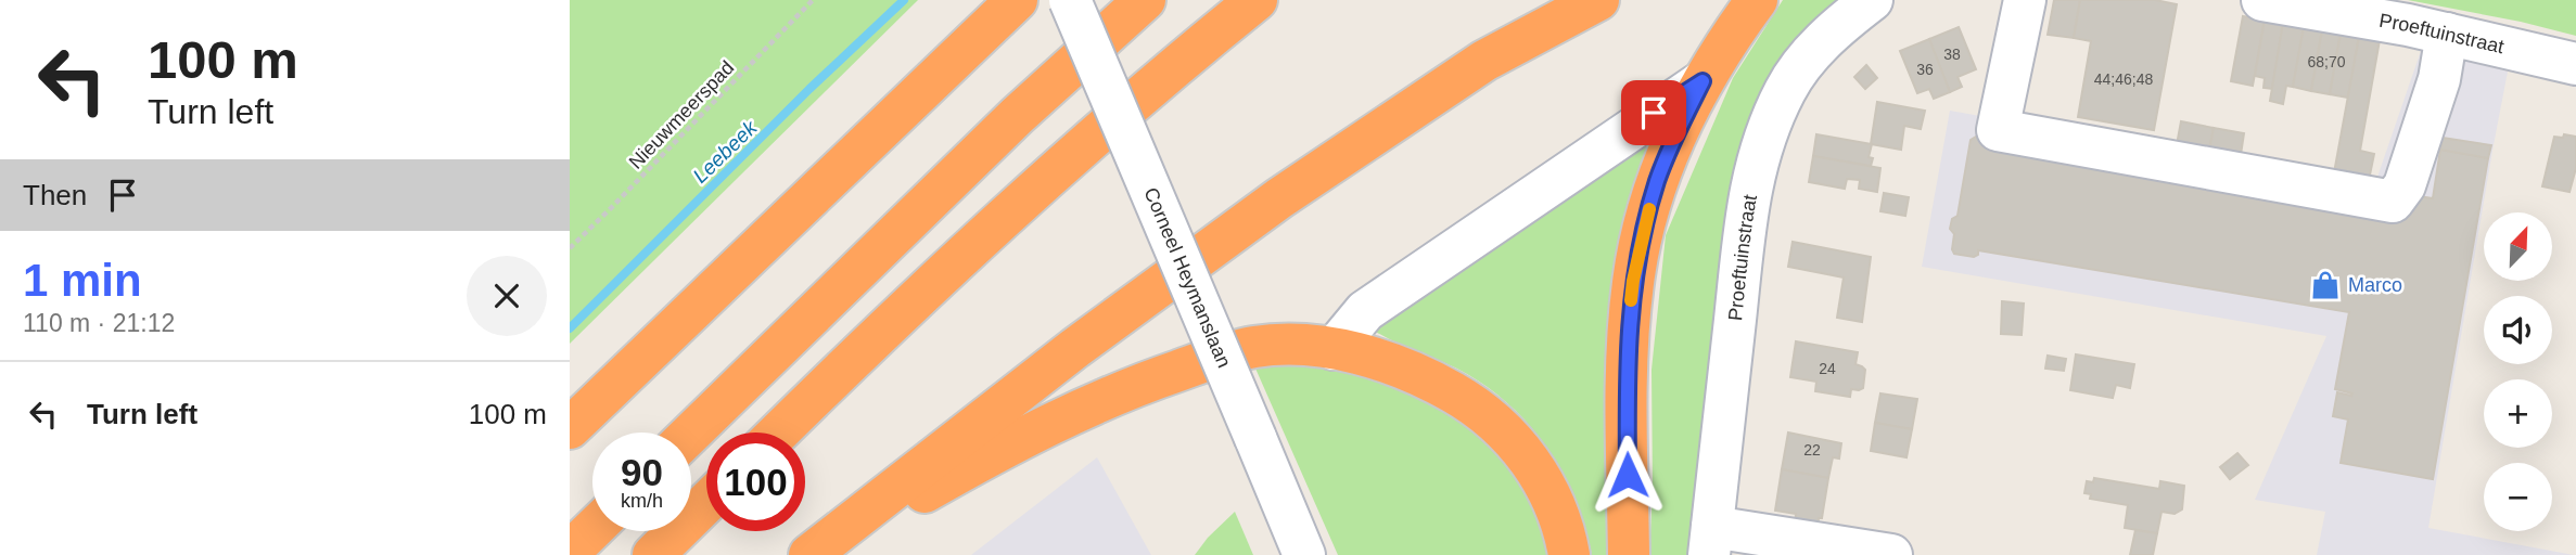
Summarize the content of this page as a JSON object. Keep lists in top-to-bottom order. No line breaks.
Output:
{"streets":{"street":["Proeftuinstraat","Corneel Heymanslaan"],"path":["Nieuwmeerspad"]},"water":["Leebeek"],"places":{"shop":["Marco"]},"house_numbers":["38","68;70","36","44;46;48","24","22"],"north":"top right","page":{"turn":["100 m","Turn left"],"then":"Then","map_buttons":["+","−"],"heading":["1 min","110 m · 21:12"],"list":[{"name":"Turn left","value":"100 m"}],"speed":"90 km/h","limit":"100"}}
